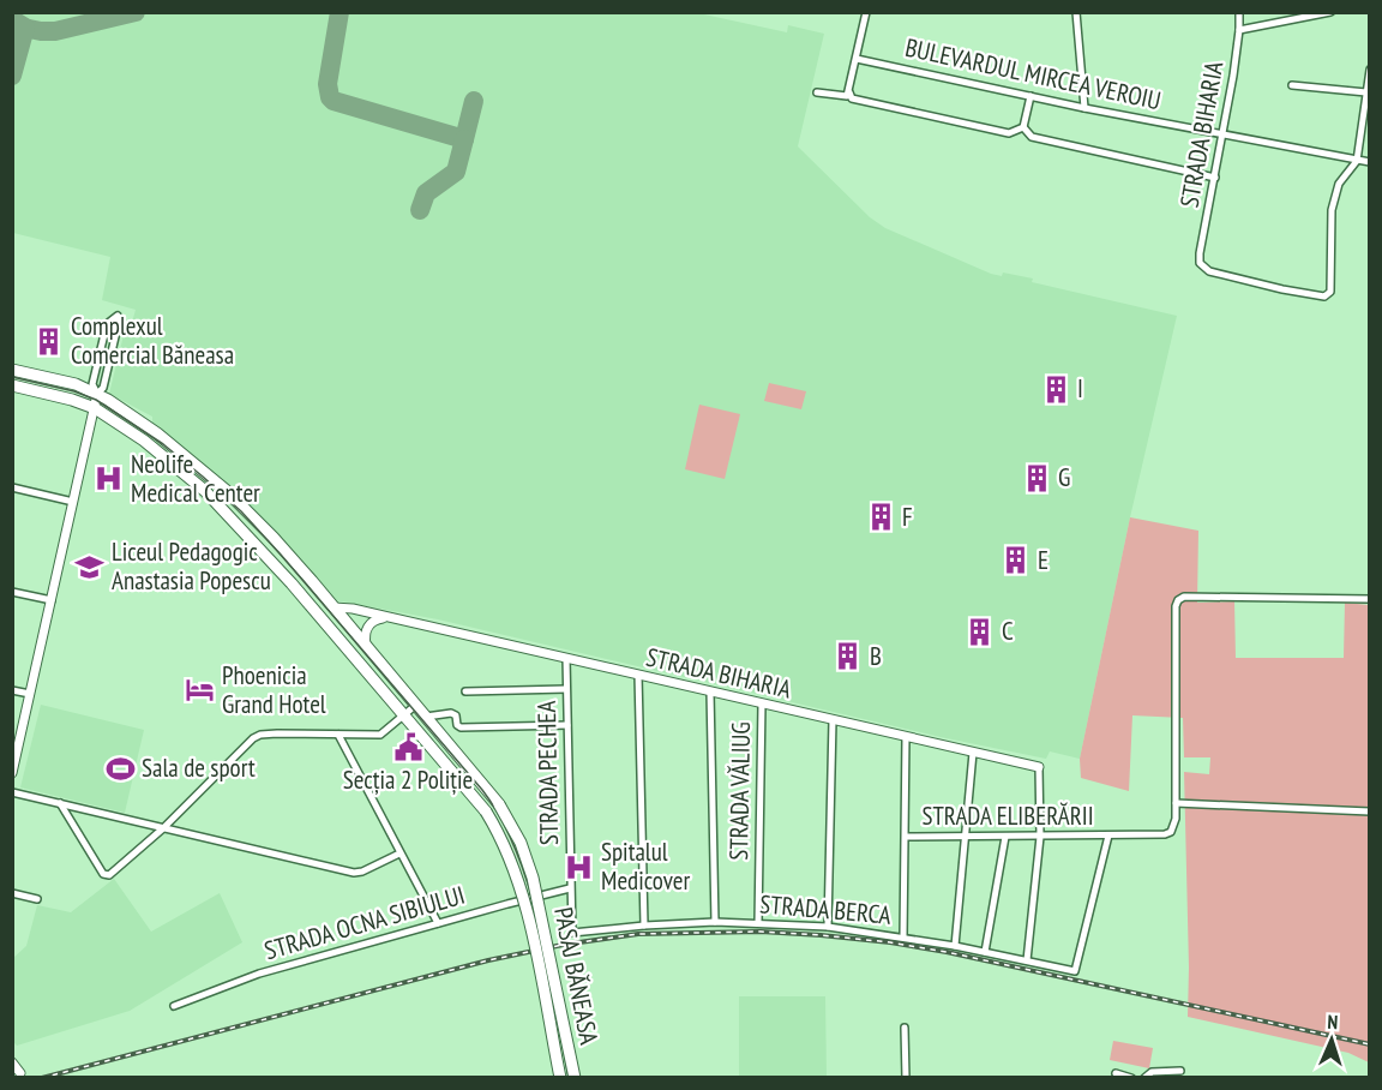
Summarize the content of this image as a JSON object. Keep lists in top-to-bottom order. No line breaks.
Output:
{"streets":{"main road":["PASAJ BĂNEASA"],"street":["BULEVARDUL MIRCEA VEROIU","STRADA BIHARIA","STRADA PECHEA","STRADA VĂLIUG","STRADA ELIBERĂRII","STRADA BERCA","STRADA OCNA SIBIULUI"]},"crossings":[["BULEVARDUL MIRCEA VEROIU","STRADA BIHARIA"],["STRADA BIHARIA","STRADA PECHEA"],["STRADA BIHARIA","STRADA VĂLIUG"],["STRADA BIHARIA","PASAJ BĂNEASA"],["STRADA PECHEA","STRADA BERCA"],["STRADA PECHEA","STRADA OCNA SIBIULUI"],["STRADA VĂLIUG","STRADA BERCA"],["STRADA ELIBERĂRII","STRADA BERCA"]],"places":{"building":["Complexul Comercial Băneasa","I","G","F","E","C","B"],"hospital":["Neolife Medical Center","Spitalul Medicover"],"school or university":["Liceul Pedagogic Anastasia Popescu"],"hotel":["Phoenicia Grand Hotel"],"public building":["Secția 2 Poliție"],"sports":["Sala de sport"]},"north":"top"}
